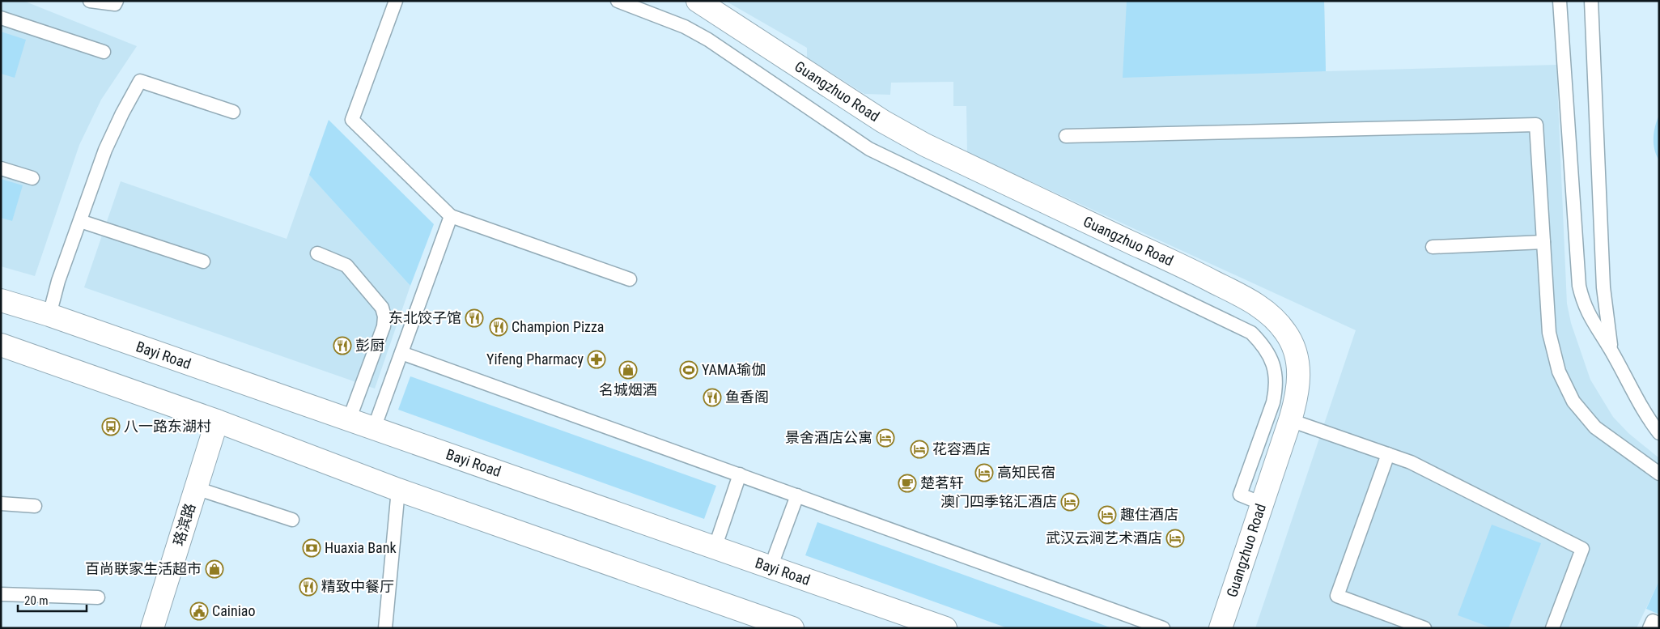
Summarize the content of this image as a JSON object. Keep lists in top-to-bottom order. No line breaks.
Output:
{"streets":{"main road":["Guangzhuo Road","Bayi Road","珞滨路"]},"places":{"restaurant":["东北饺子馆","Champion Pizza","彭厨","鱼香阁","精致中餐厅"],"pharmacy":["Yifeng Pharmacy"],"shop":["名城烟酒","百尚联家生活超市"],"sports":["YAMA瑜伽"],"bus stop":["八一路东湖村"],"hotel":["景舍酒店公寓","花容酒店","高知民宿","澳门四季铭汇酒店","趣住酒店","武汉云涧艺术酒店"],"cafe":["楚茗轩"],"bank":["Huaxia Bank"],"public building":["Cainiao"]},"scale_bar":"20 m"}
